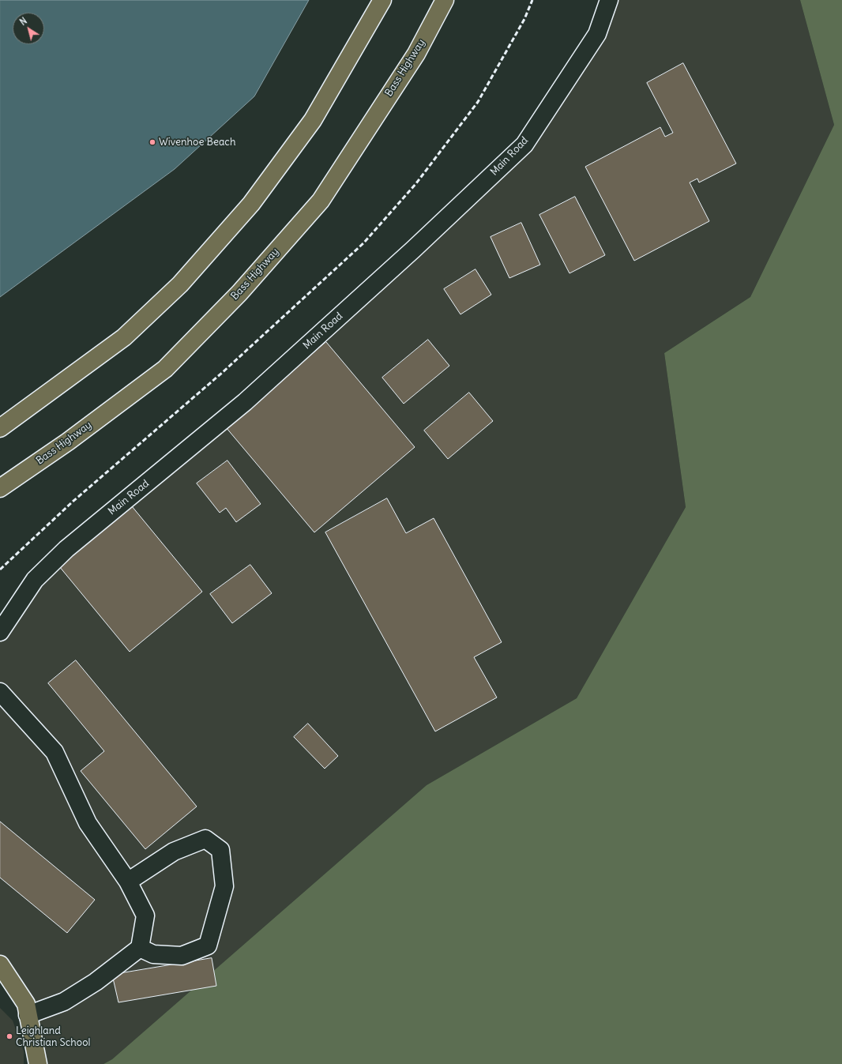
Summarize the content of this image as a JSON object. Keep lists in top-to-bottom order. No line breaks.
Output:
{"streets":{"main road":["Bass Highway"],"street":["Main Road"]},"places":["Wivenhoe Beach","Leighland Christian School"],"north":"top left"}
